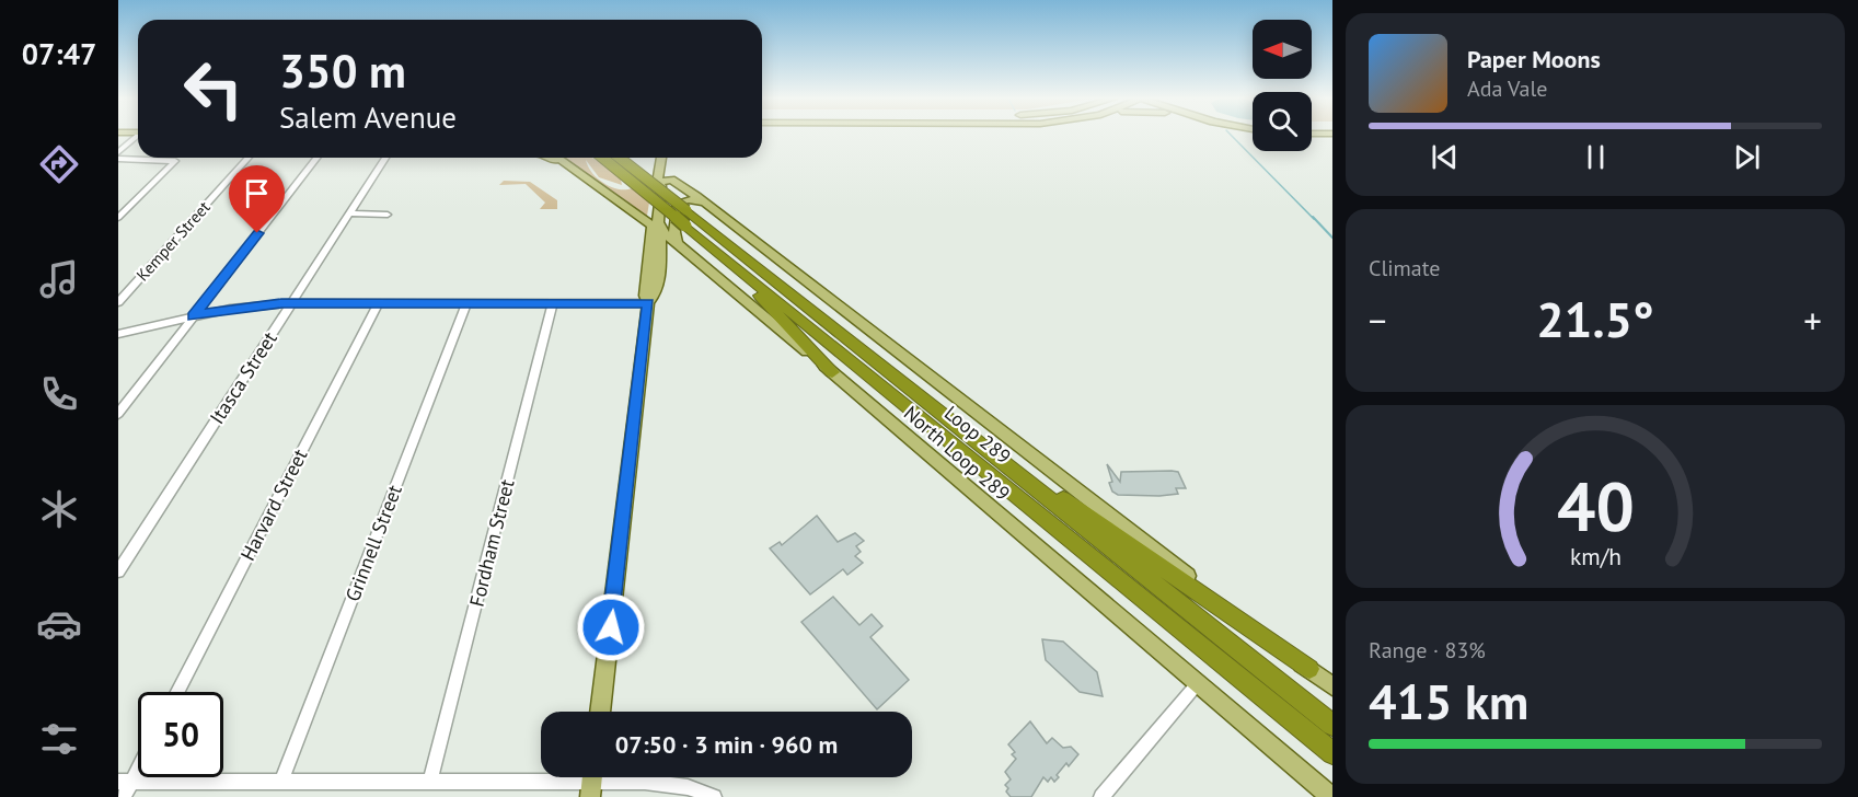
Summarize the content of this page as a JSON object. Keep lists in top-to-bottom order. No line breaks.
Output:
{"streets":{"highway":["Loop 289"],"main road":["North Loop 289"],"street":["Kemper Street","Itasca Street","Harvard Street","Grinnell Street","Fordham Street"]},"north":"left","page":{"tabs":"07:47","turn":["350 m","Salem Avenue"],"song":["Paper Moons","Ada Vale"],"tile":["Climate",["Range · 83%","415 km"]],"heat":["−","21.5°","+"],"limit":"50","trip":"07:50 · 3 min · 960 m","gauge":["40","km/h"]}}
